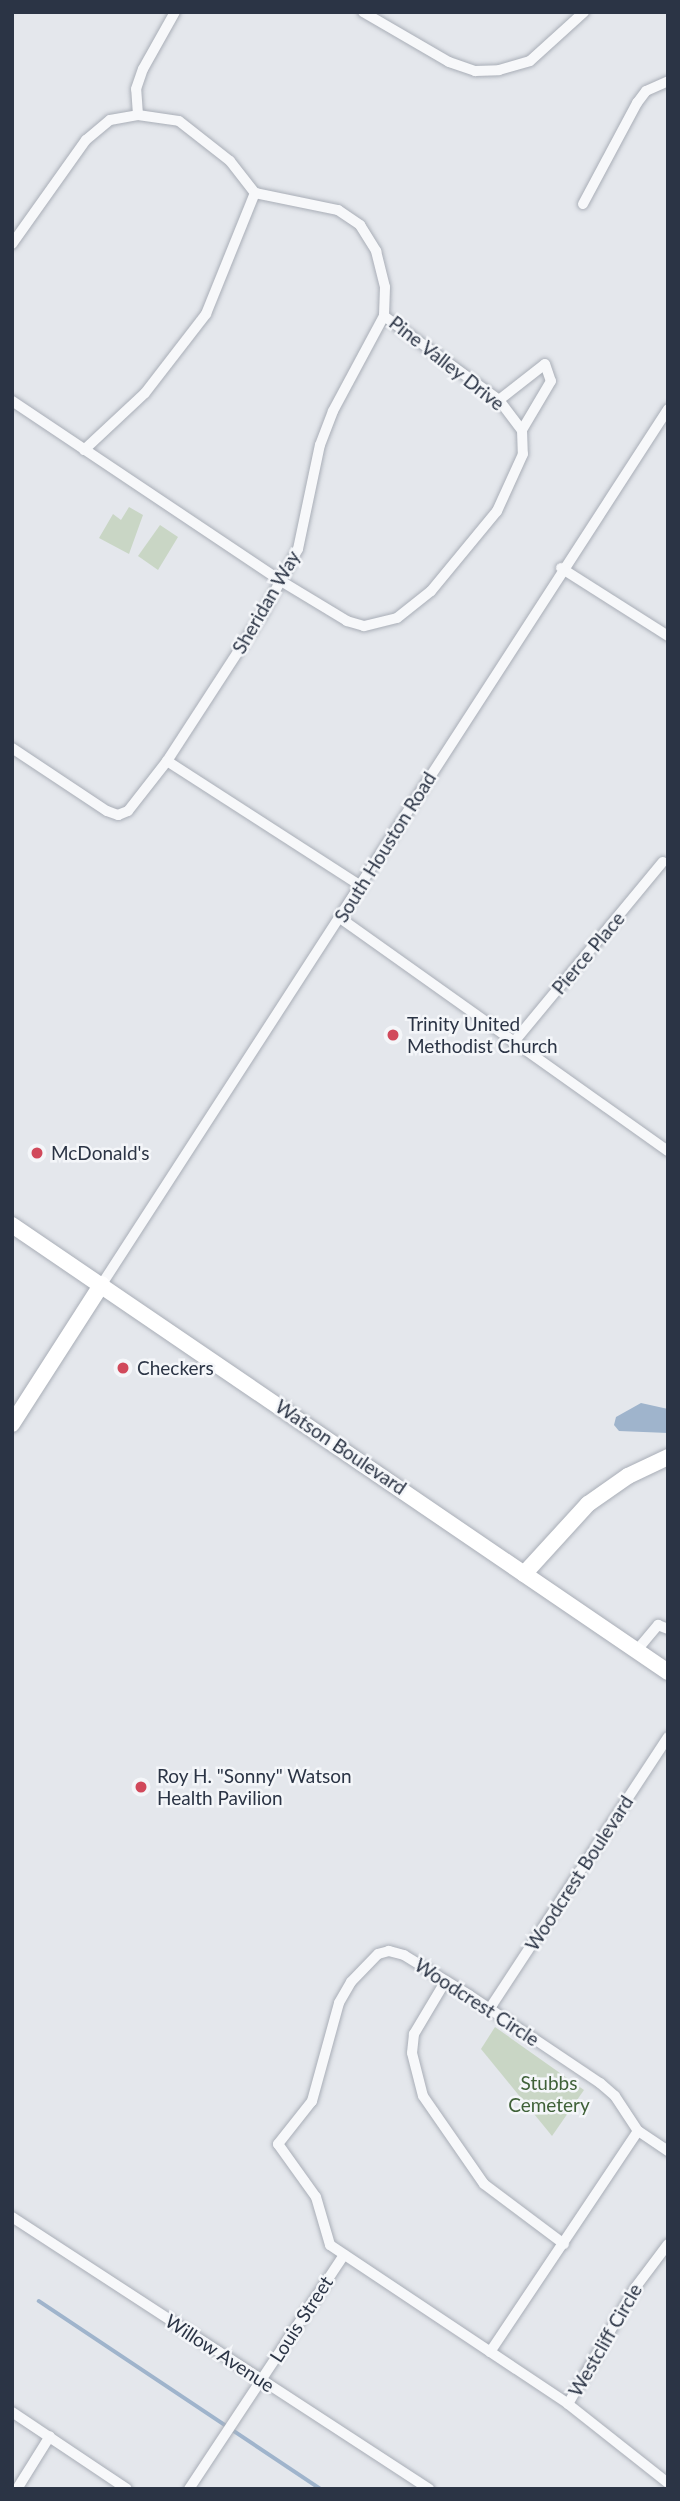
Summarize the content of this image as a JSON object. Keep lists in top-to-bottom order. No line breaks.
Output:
{"streets":{"main road":["Watson Boulevard"],"street":["Pine Valley Drive","Sheridan Way","South Houston Road","Pierce Place","Woodcrest Boulevard","Woodcrest Circle","Louis Street","Westcliff Circle","Willow Avenue"]},"crossings":[["Pine Valley Drive","Sheridan Way"],["South Houston Road","Watson Boulevard"],["Woodcrest Boulevard","Woodcrest Circle"],["Woodcrest Circle","Louis Street"],["Woodcrest Circle","Westcliff Circle"],["Louis Street","Willow Avenue"]],"parks":["Stubbs Cemetery"],"places":["Trinity United Methodist Church","McDonald's","Checkers","Roy H. \"Sonny\" Watson Health Pavilion"]}
